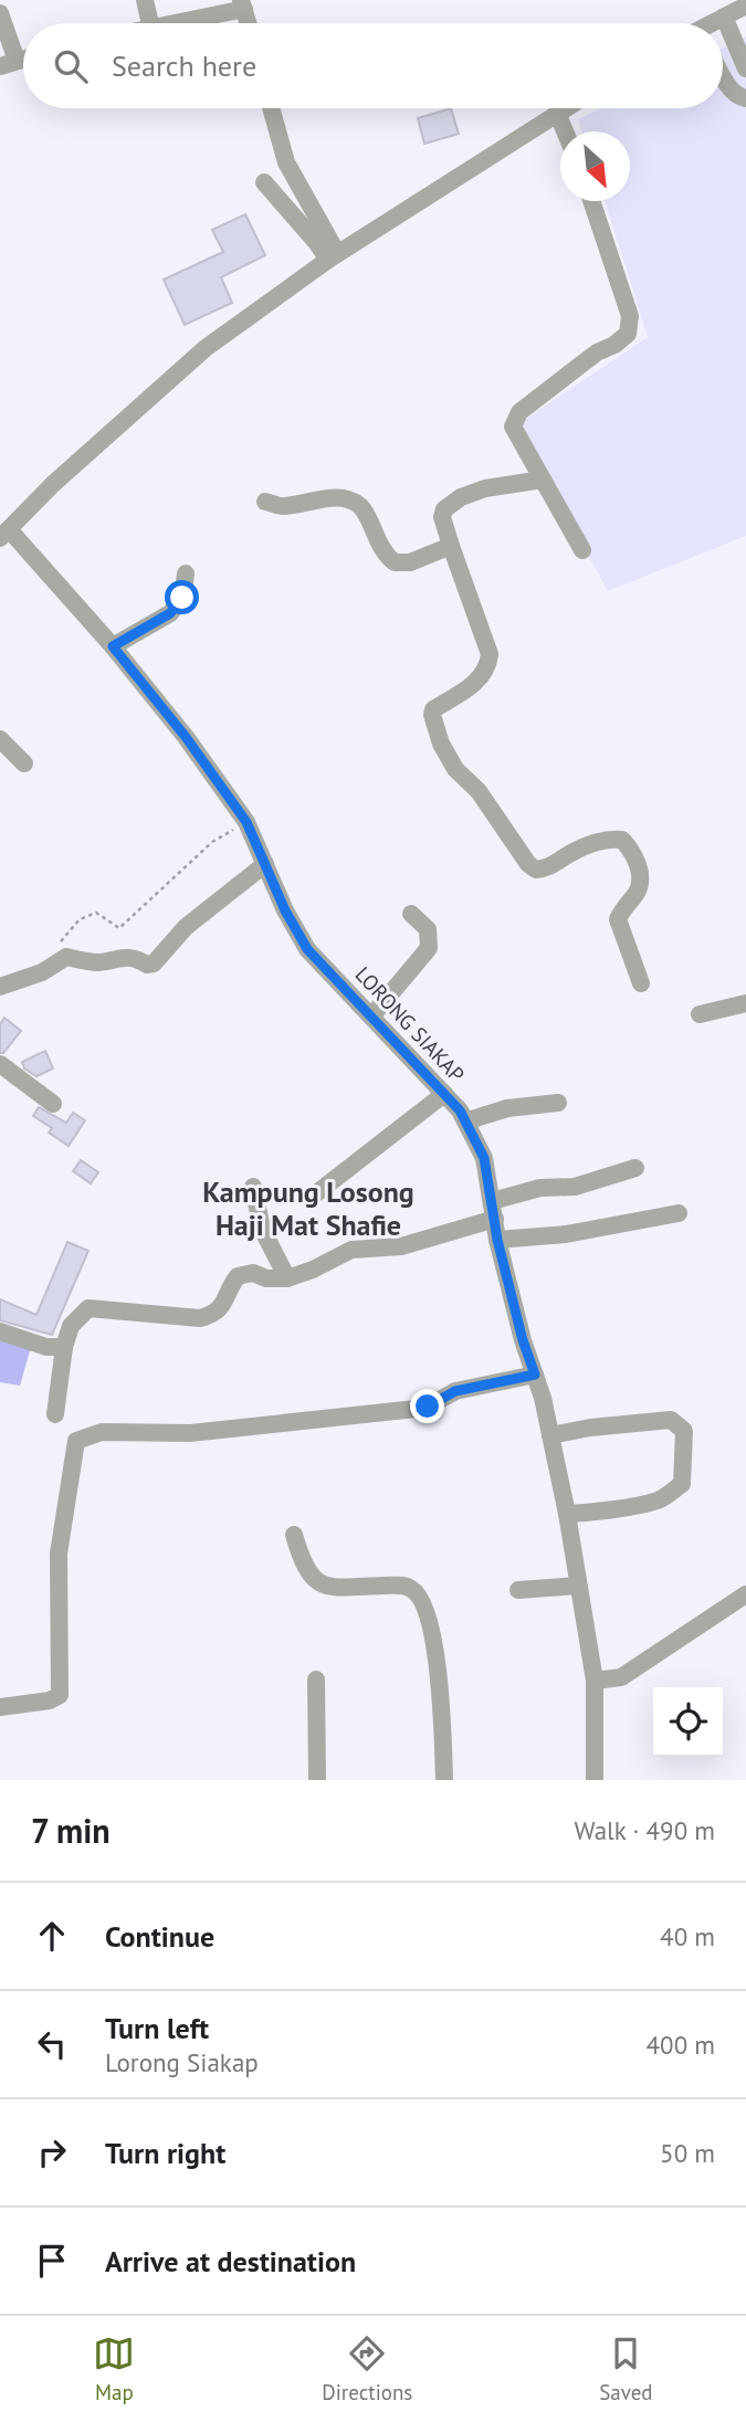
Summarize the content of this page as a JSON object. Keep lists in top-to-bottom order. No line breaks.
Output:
{"streets":{"street":["LORONG SIAKAP"]},"districts":["Kampung Losong Haji Mat Shafie"],"north":"bottom right","page":{"search":"Search here","heading":["7 min","Walk · 490 m"],"list":[["Continue","40 m"],["Turn left","Lorong Siakap","400 m"],["Turn right","50 m"],"Arrive at destination"],"nav":["Map","Directions","Saved"]}}
